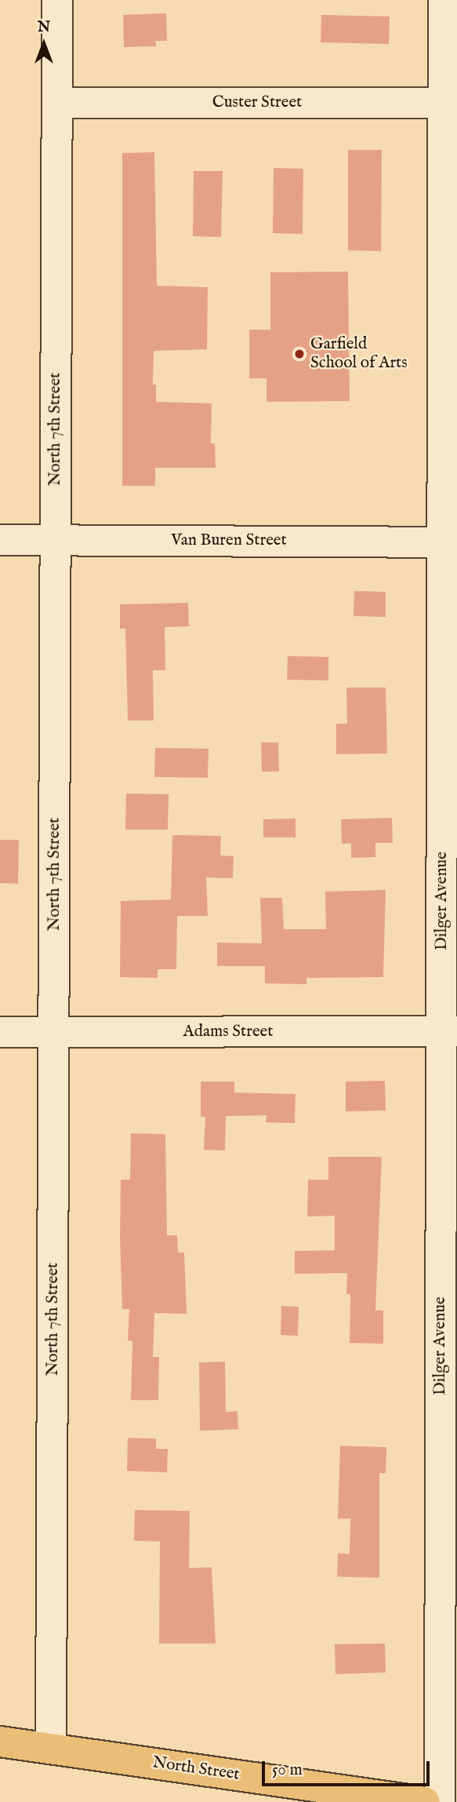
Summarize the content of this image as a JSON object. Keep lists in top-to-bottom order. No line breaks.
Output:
{"streets":{"main road":["North Street"],"street":["Custer Street","North 7th Street","Van Buren Street","Dilger Avenue","Adams Street"]},"crossings":[["Custer Street","North 7th Street"],["Custer Street","Dilger Avenue"],["North 7th Street","Van Buren Street"],["North 7th Street","Adams Street"],["North 7th Street","North Street"],["Van Buren Street","Dilger Avenue"],["Dilger Avenue","Adams Street"]],"places":["Garfield School of Arts"],"scale_bar":"50 m","north":"top"}
